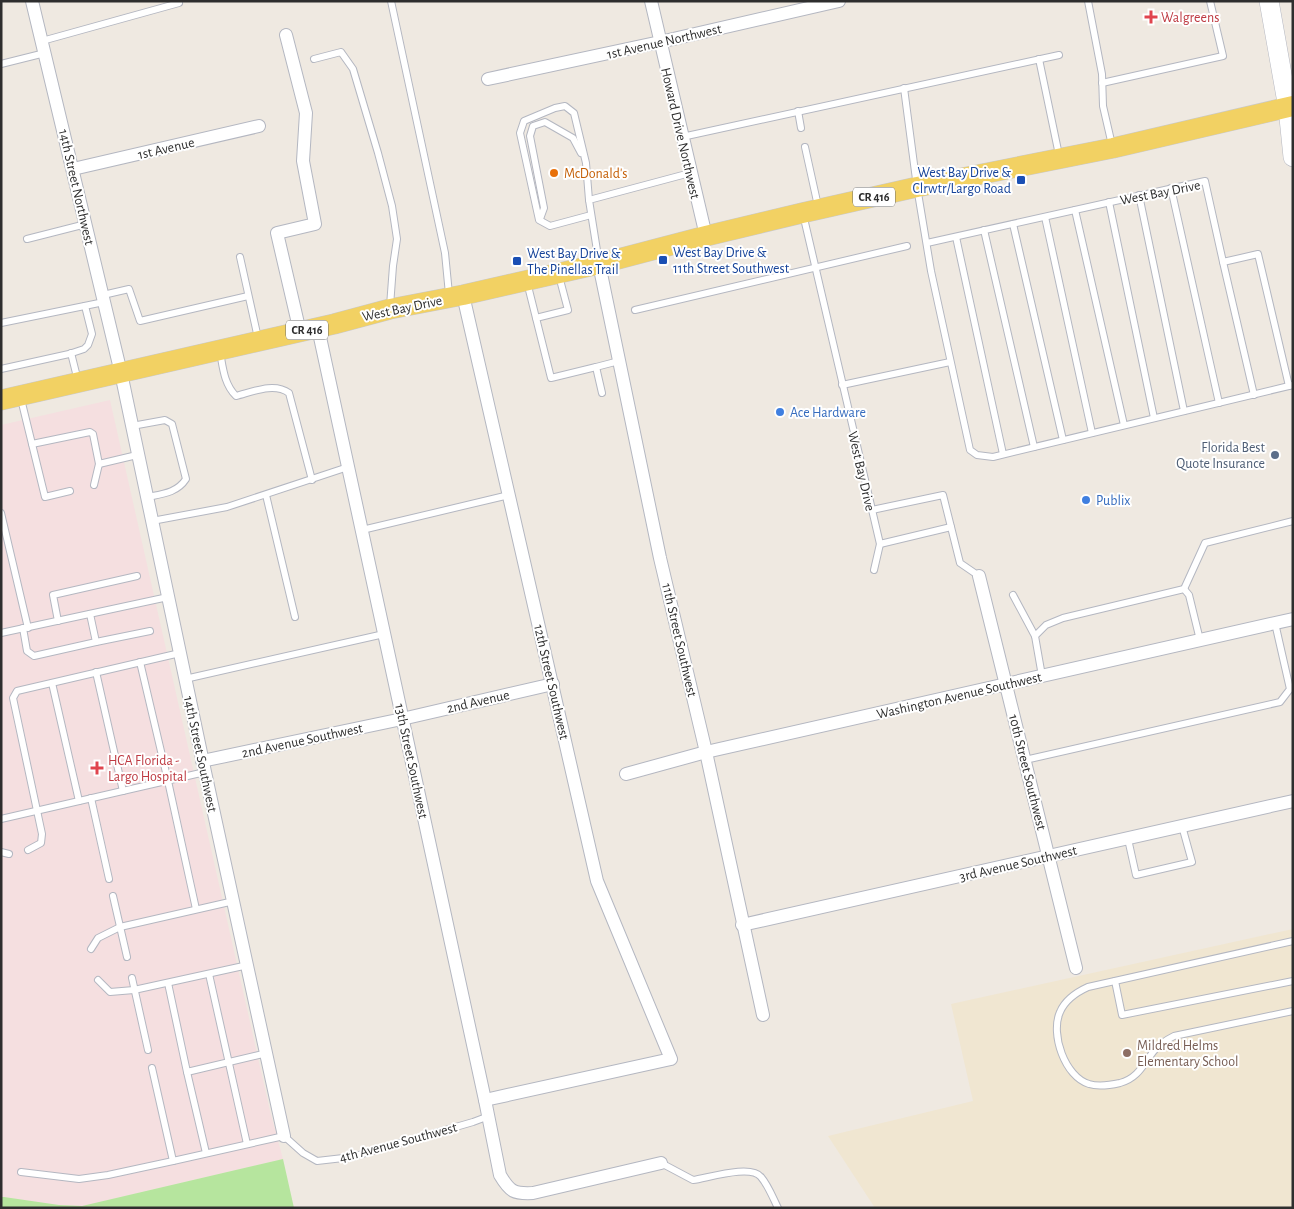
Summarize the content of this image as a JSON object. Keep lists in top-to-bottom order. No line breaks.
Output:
{"streets":{"main road":["West Bay Drive","CR 416"],"street":["1st Avenue Northwest","Howard Drive Northwest","1st Avenue","14th Street Northwest","11th Street Southwest","12th Street Southwest","Washington Avenue Southwest","2nd Avenue","2nd Avenue Southwest","14th Street Southwest","13th Street Southwest","10th Street Southwest","3rd Avenue Southwest"],"lane":["4th Avenue Southwest"]},"crossings":[["1st Avenue Northwest","Howard Drive Northwest"],["Howard Drive Northwest","West Bay Drive"],["1st Avenue","14th Street Northwest"],["14th Street Northwest","West Bay Drive"],["14th Street Northwest","14th Street Southwest"],["West Bay Drive","11th Street Southwest"],["West Bay Drive","12th Street Southwest"],["West Bay Drive","14th Street Southwest"],["West Bay Drive","13th Street Southwest"],["11th Street Southwest","Washington Avenue Southwest"],["11th Street Southwest","3rd Avenue Southwest"],["12th Street Southwest","2nd Avenue"],["12th Street Southwest","13th Street Southwest"],["Washington Avenue Southwest","10th Street Southwest"],["2nd Avenue","2nd Avenue Southwest"],["2nd Avenue","13th Street Southwest"],["2nd Avenue Southwest","14th Street Southwest"],["2nd Avenue Southwest","13th Street Southwest"],["14th Street Southwest","4th Avenue Southwest"],["13th Street Southwest","4th Avenue Southwest"],["10th Street Southwest","3rd Avenue Southwest"]],"places":{"health":["Walgreens","HCA Florida - Largo Hospital"],"other":["McDonald's","Ace Hardware","Florida Best Quote Insurance","Publix","Mildred Helms Elementary School"],"transit":["West Bay Drive & Clrwtr/Largo Road","West Bay Drive & 11th Street Southwest","West Bay Drive & The Pinellas Trail"]}}
